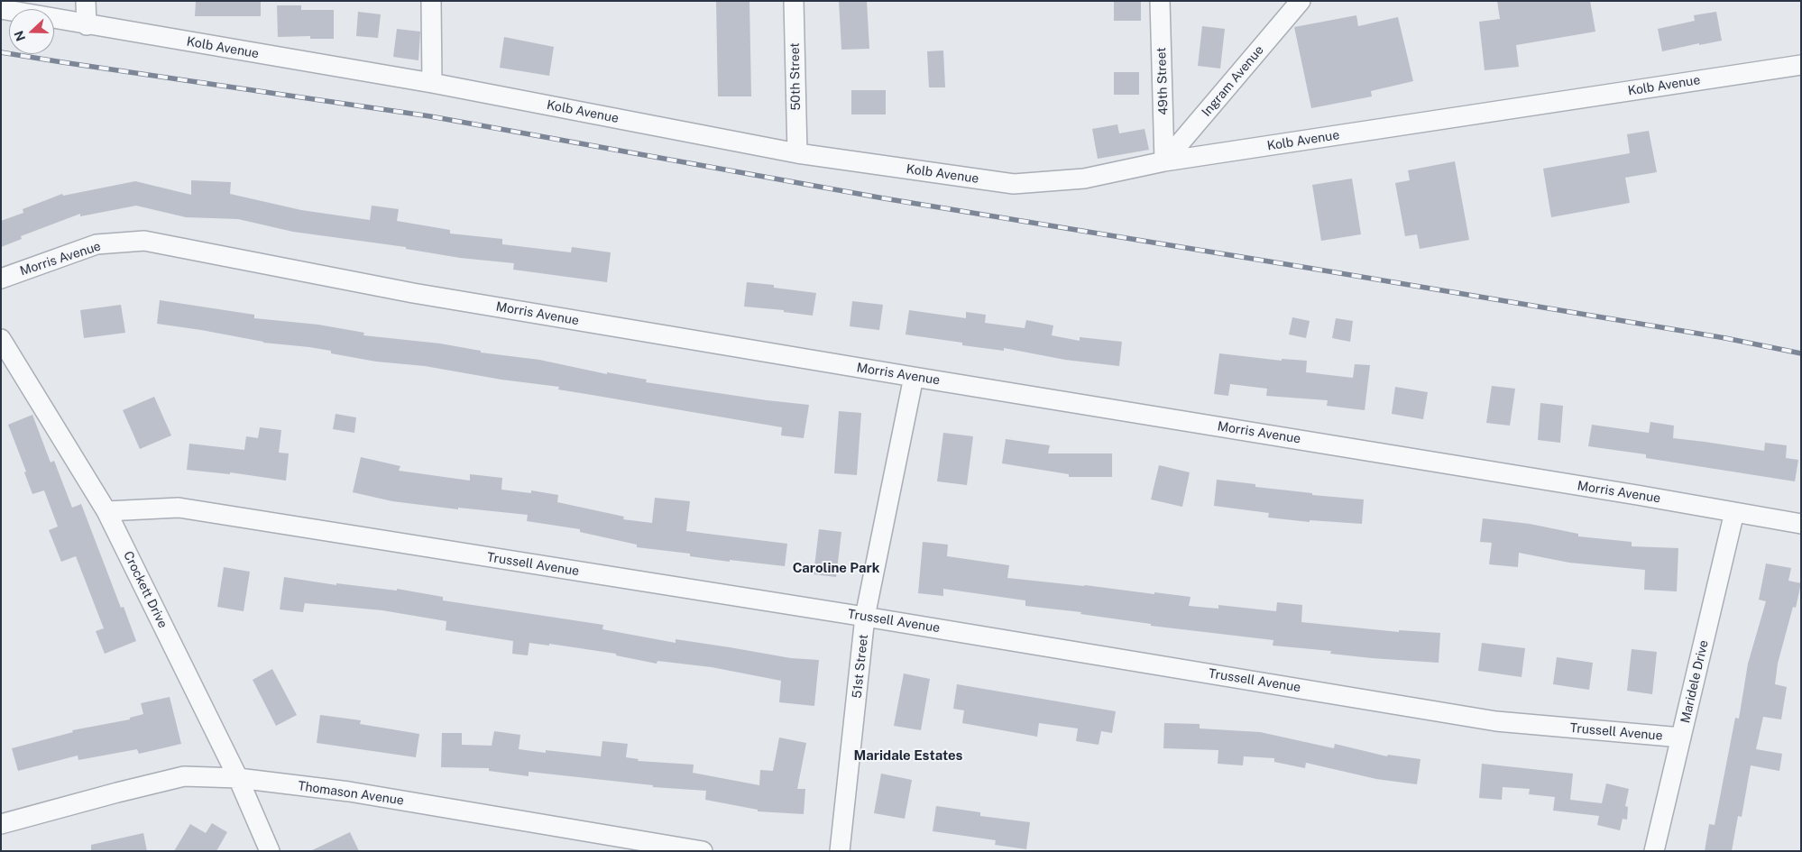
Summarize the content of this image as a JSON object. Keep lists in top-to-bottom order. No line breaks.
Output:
{"streets":{"street":["Kolb Avenue","50th Street","49th Street","Ingram Avenue","Morris Avenue","Trussell Avenue","Crockett Drive","51st Street","Maridele Drive","Thomason Avenue"]},"crossings":[["Kolb Avenue","50th Street"],["Kolb Avenue","49th Street"],["Kolb Avenue","Ingram Avenue"],["49th Street","Ingram Avenue"],["Morris Avenue","51st Street"],["Morris Avenue","Maridele Drive"],["Trussell Avenue","Crockett Drive"],["Trussell Avenue","51st Street"],["Trussell Avenue","Maridele Drive"],["Crockett Drive","Thomason Avenue"]],"districts":["Caroline Park","Maridale Estates"],"north":"left"}
